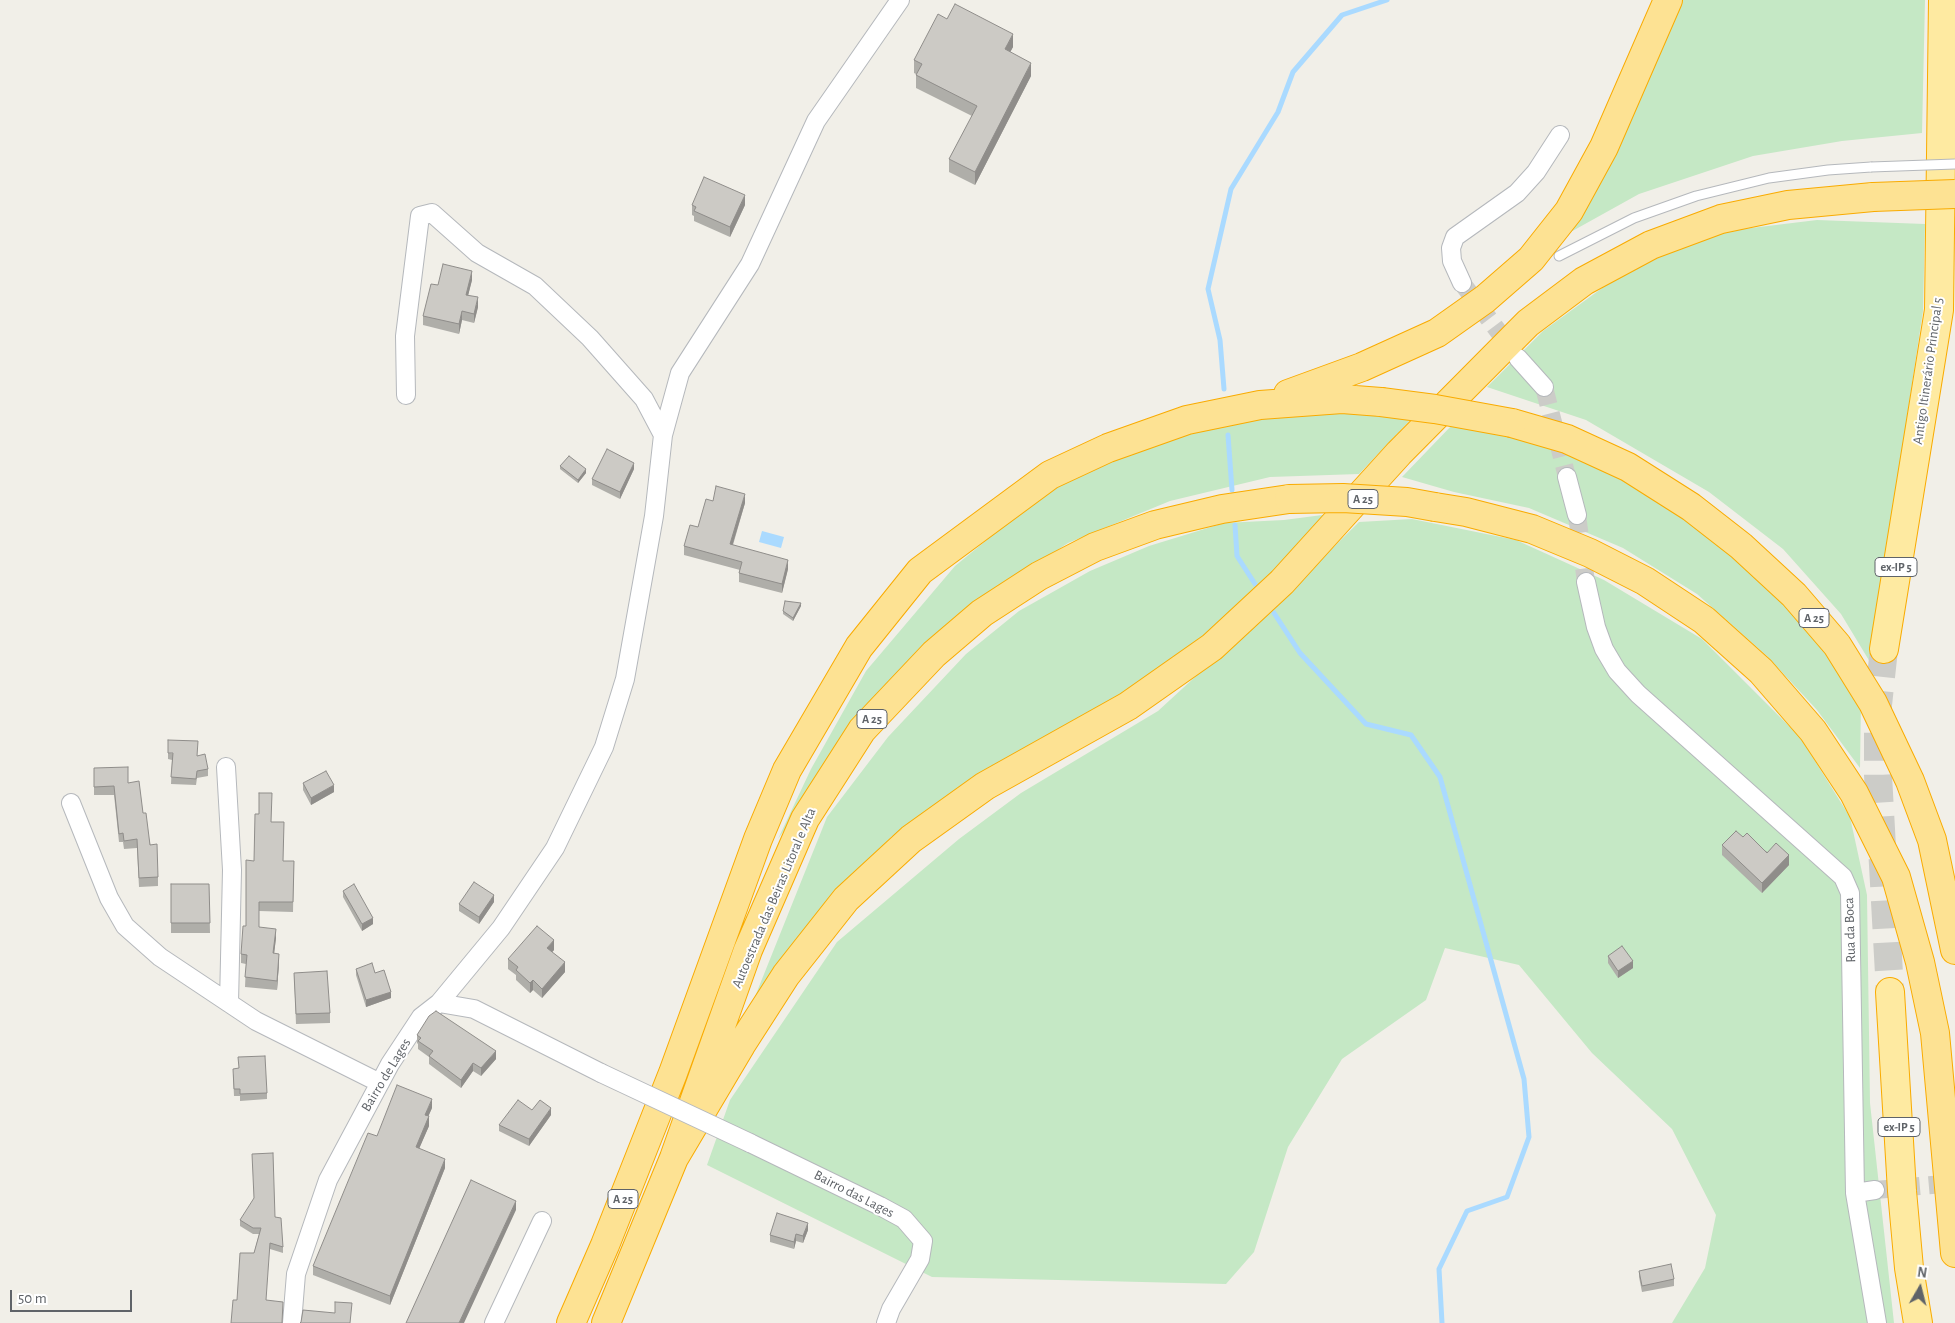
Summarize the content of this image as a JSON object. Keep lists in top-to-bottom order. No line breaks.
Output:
{"streets":{"highway":["Antigo Itinerário Principal 5","A 25","ex-IP 5","Autoestrada das Beiras Litoral e Alta"],"street":["Rua da Boca","Bairro de Lages","Bairro das Lages"]},"crossings":[["Bairro de Lages","Bairro das Lages"]],"scale_bar":"50 m","north":"top"}
